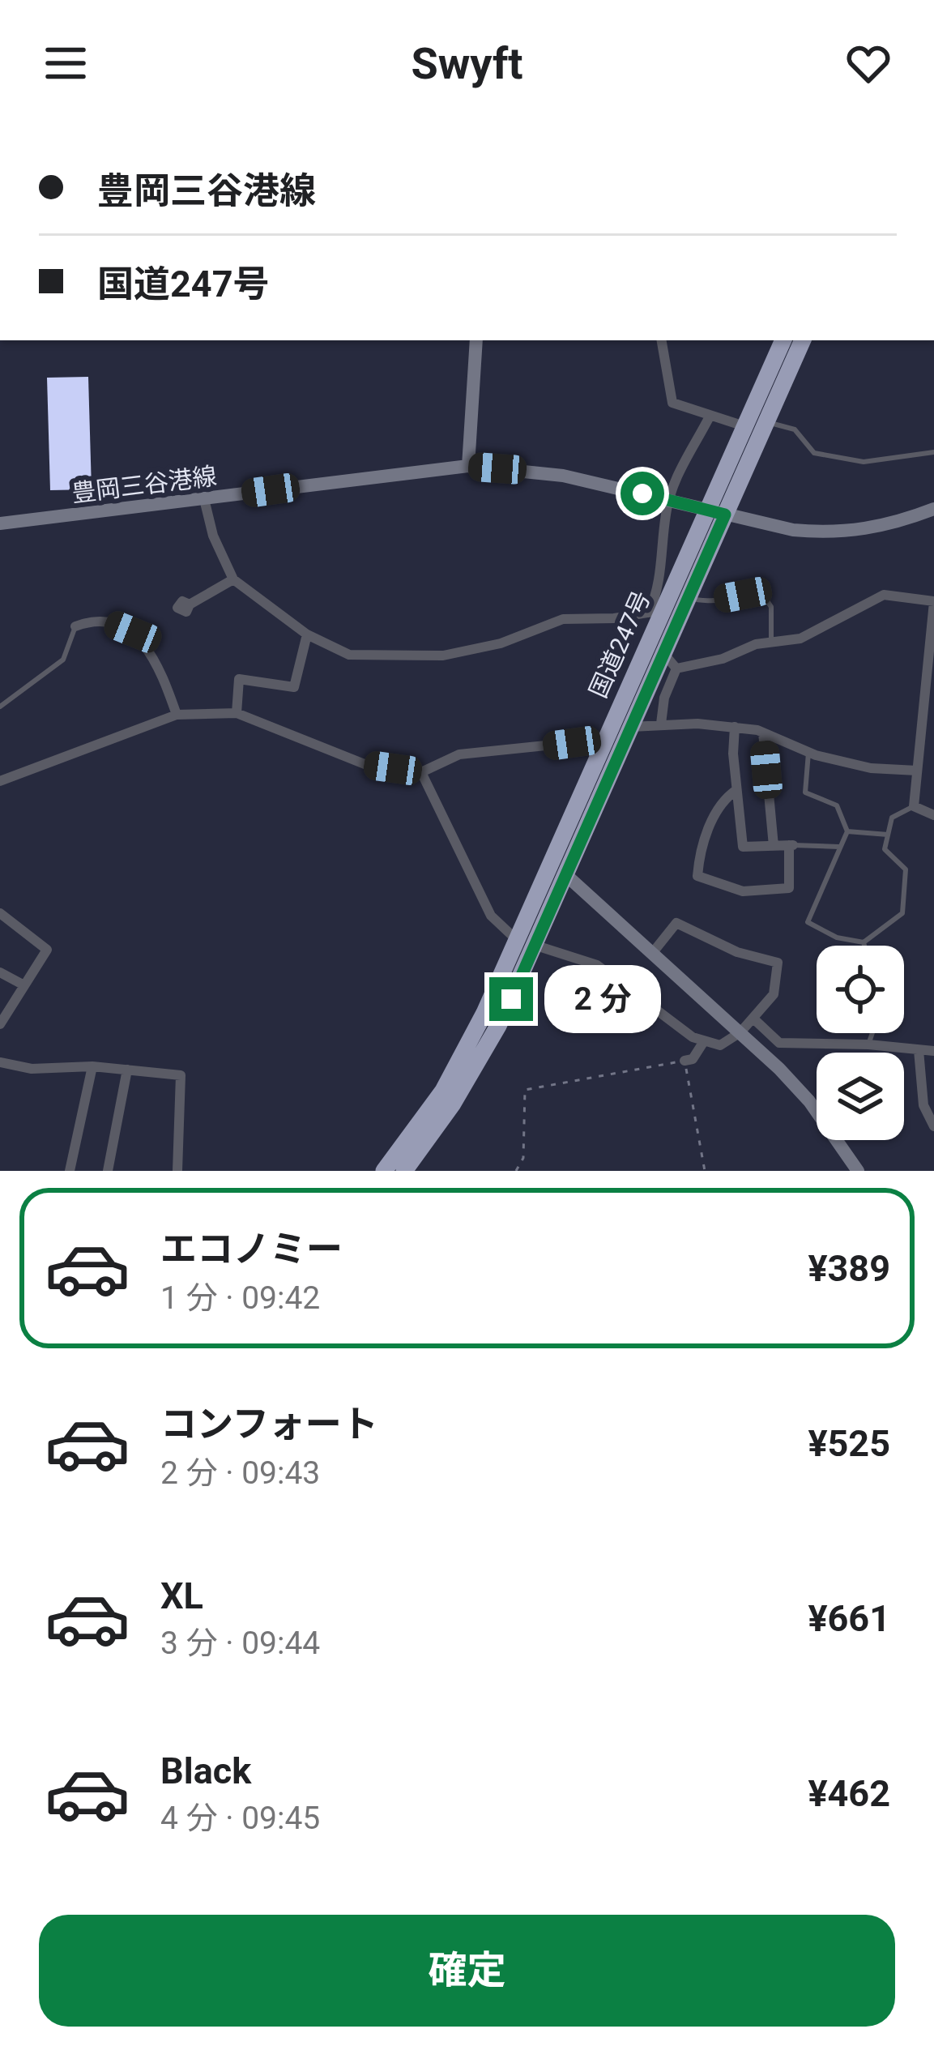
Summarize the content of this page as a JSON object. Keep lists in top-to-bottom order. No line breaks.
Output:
{"streets":{"highway":["国道247号"],"main road":["豊岡三谷港線"]},"crossings":[["豊岡三谷港線","国道247号"]],"page":{"header":"Swyft","banner":["豊岡三谷港線","国道247号"],"bubble":"2 分","list":[{"name":"エコノミー","note":"1 分 · 09:42","value":"¥389"},{"name":"コンフォート","note":"2 分 · 09:43","value":"¥525"},{"name":"XL","note":"3 分 · 09:44","value":"¥661"},{"name":"Black","note":"4 分 · 09:45","value":"¥462"}],"buttons":"確定"}}
